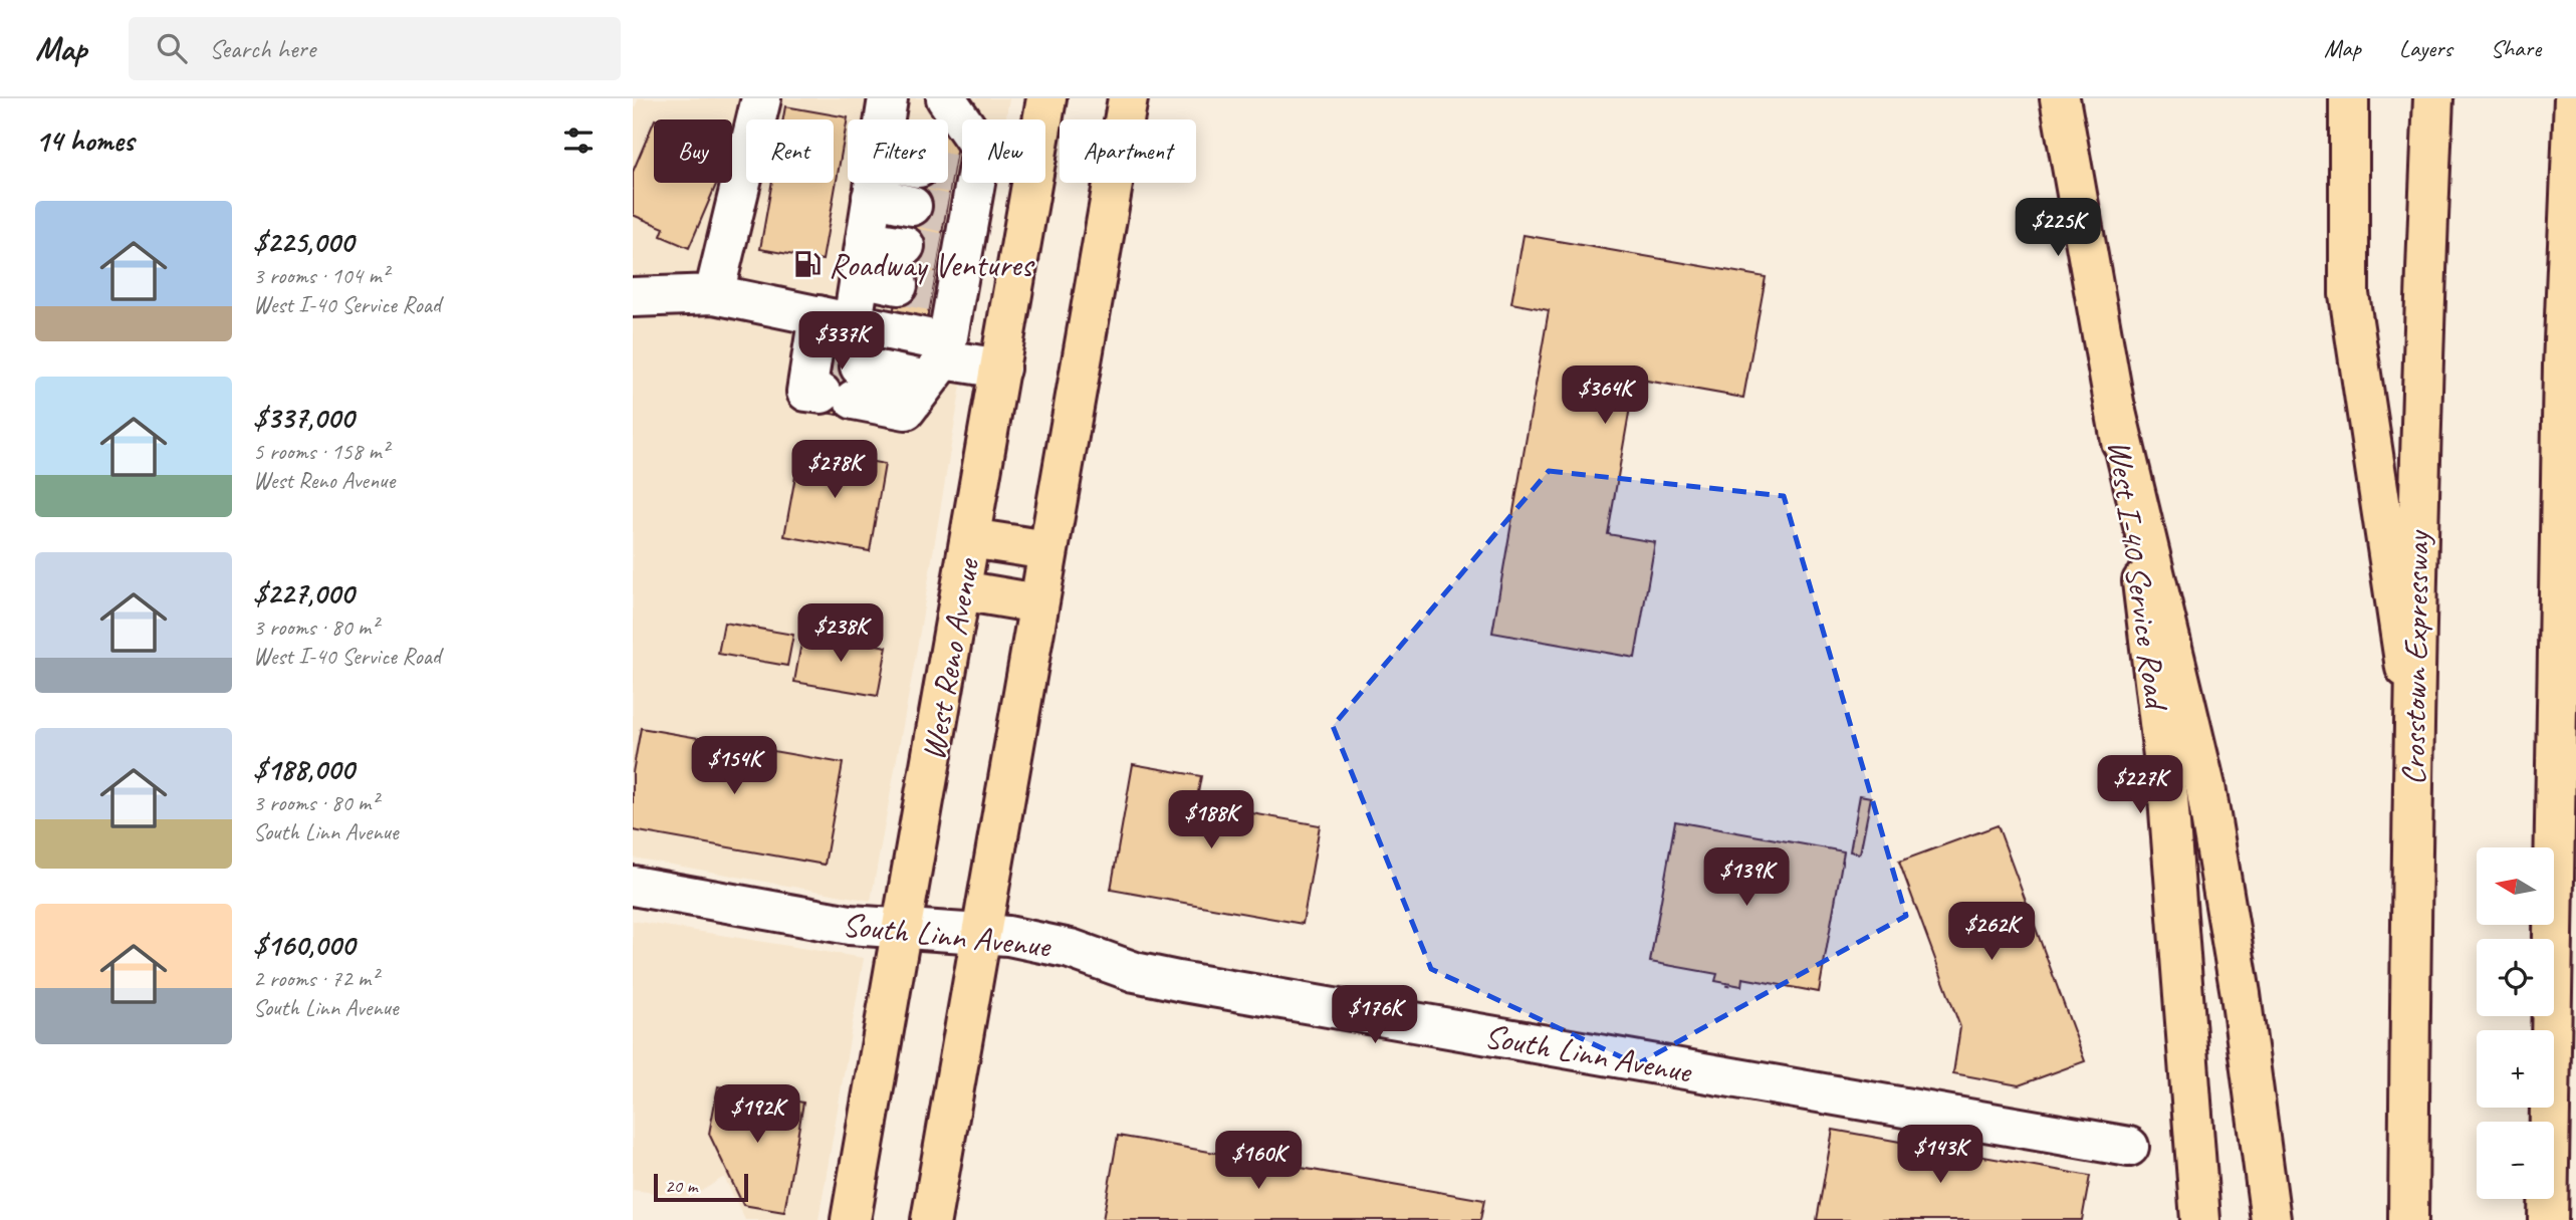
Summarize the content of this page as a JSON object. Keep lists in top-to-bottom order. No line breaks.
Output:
{"streets":{"main road":["West I-40 Service Road","Crosstown Expressway","West Reno Avenue"],"street":["South Linn Avenue"]},"crossings":[["West Reno Avenue","South Linn Avenue"]],"places":{"fuel station":["Roadway Ventures"]},"scale_bar":"20 m","north":"left","page":{"header":"Map","search":"Search here","nav":["Map","Layers","Share"],"heading":"14 homes","chip":["Buy","Rent","Filters","New","Apartment"],"list":[{"name":"$225,000","note":"3 rooms · 104 m² · West I-40 Service Road"},{"name":"$337,000","note":"5 rooms · 158 m² · West Reno Avenue"},{"name":"$227,000","note":"3 rooms · 80 m² · West I-40 Service Road"},{"name":"$188,000","note":"3 rooms · 80 m² · South Linn Avenue"},{"name":"$160,000","note":"2 rooms · 72 m² · South Linn Avenue"}],"price":["$225K","$337K","$364K","$278K","$238K","$154K","$227K","$188K","$139K","$262K","$176K","$192K","$143K","$160K"],"map_buttons":["+","−"],"scale":"20 m"}}
